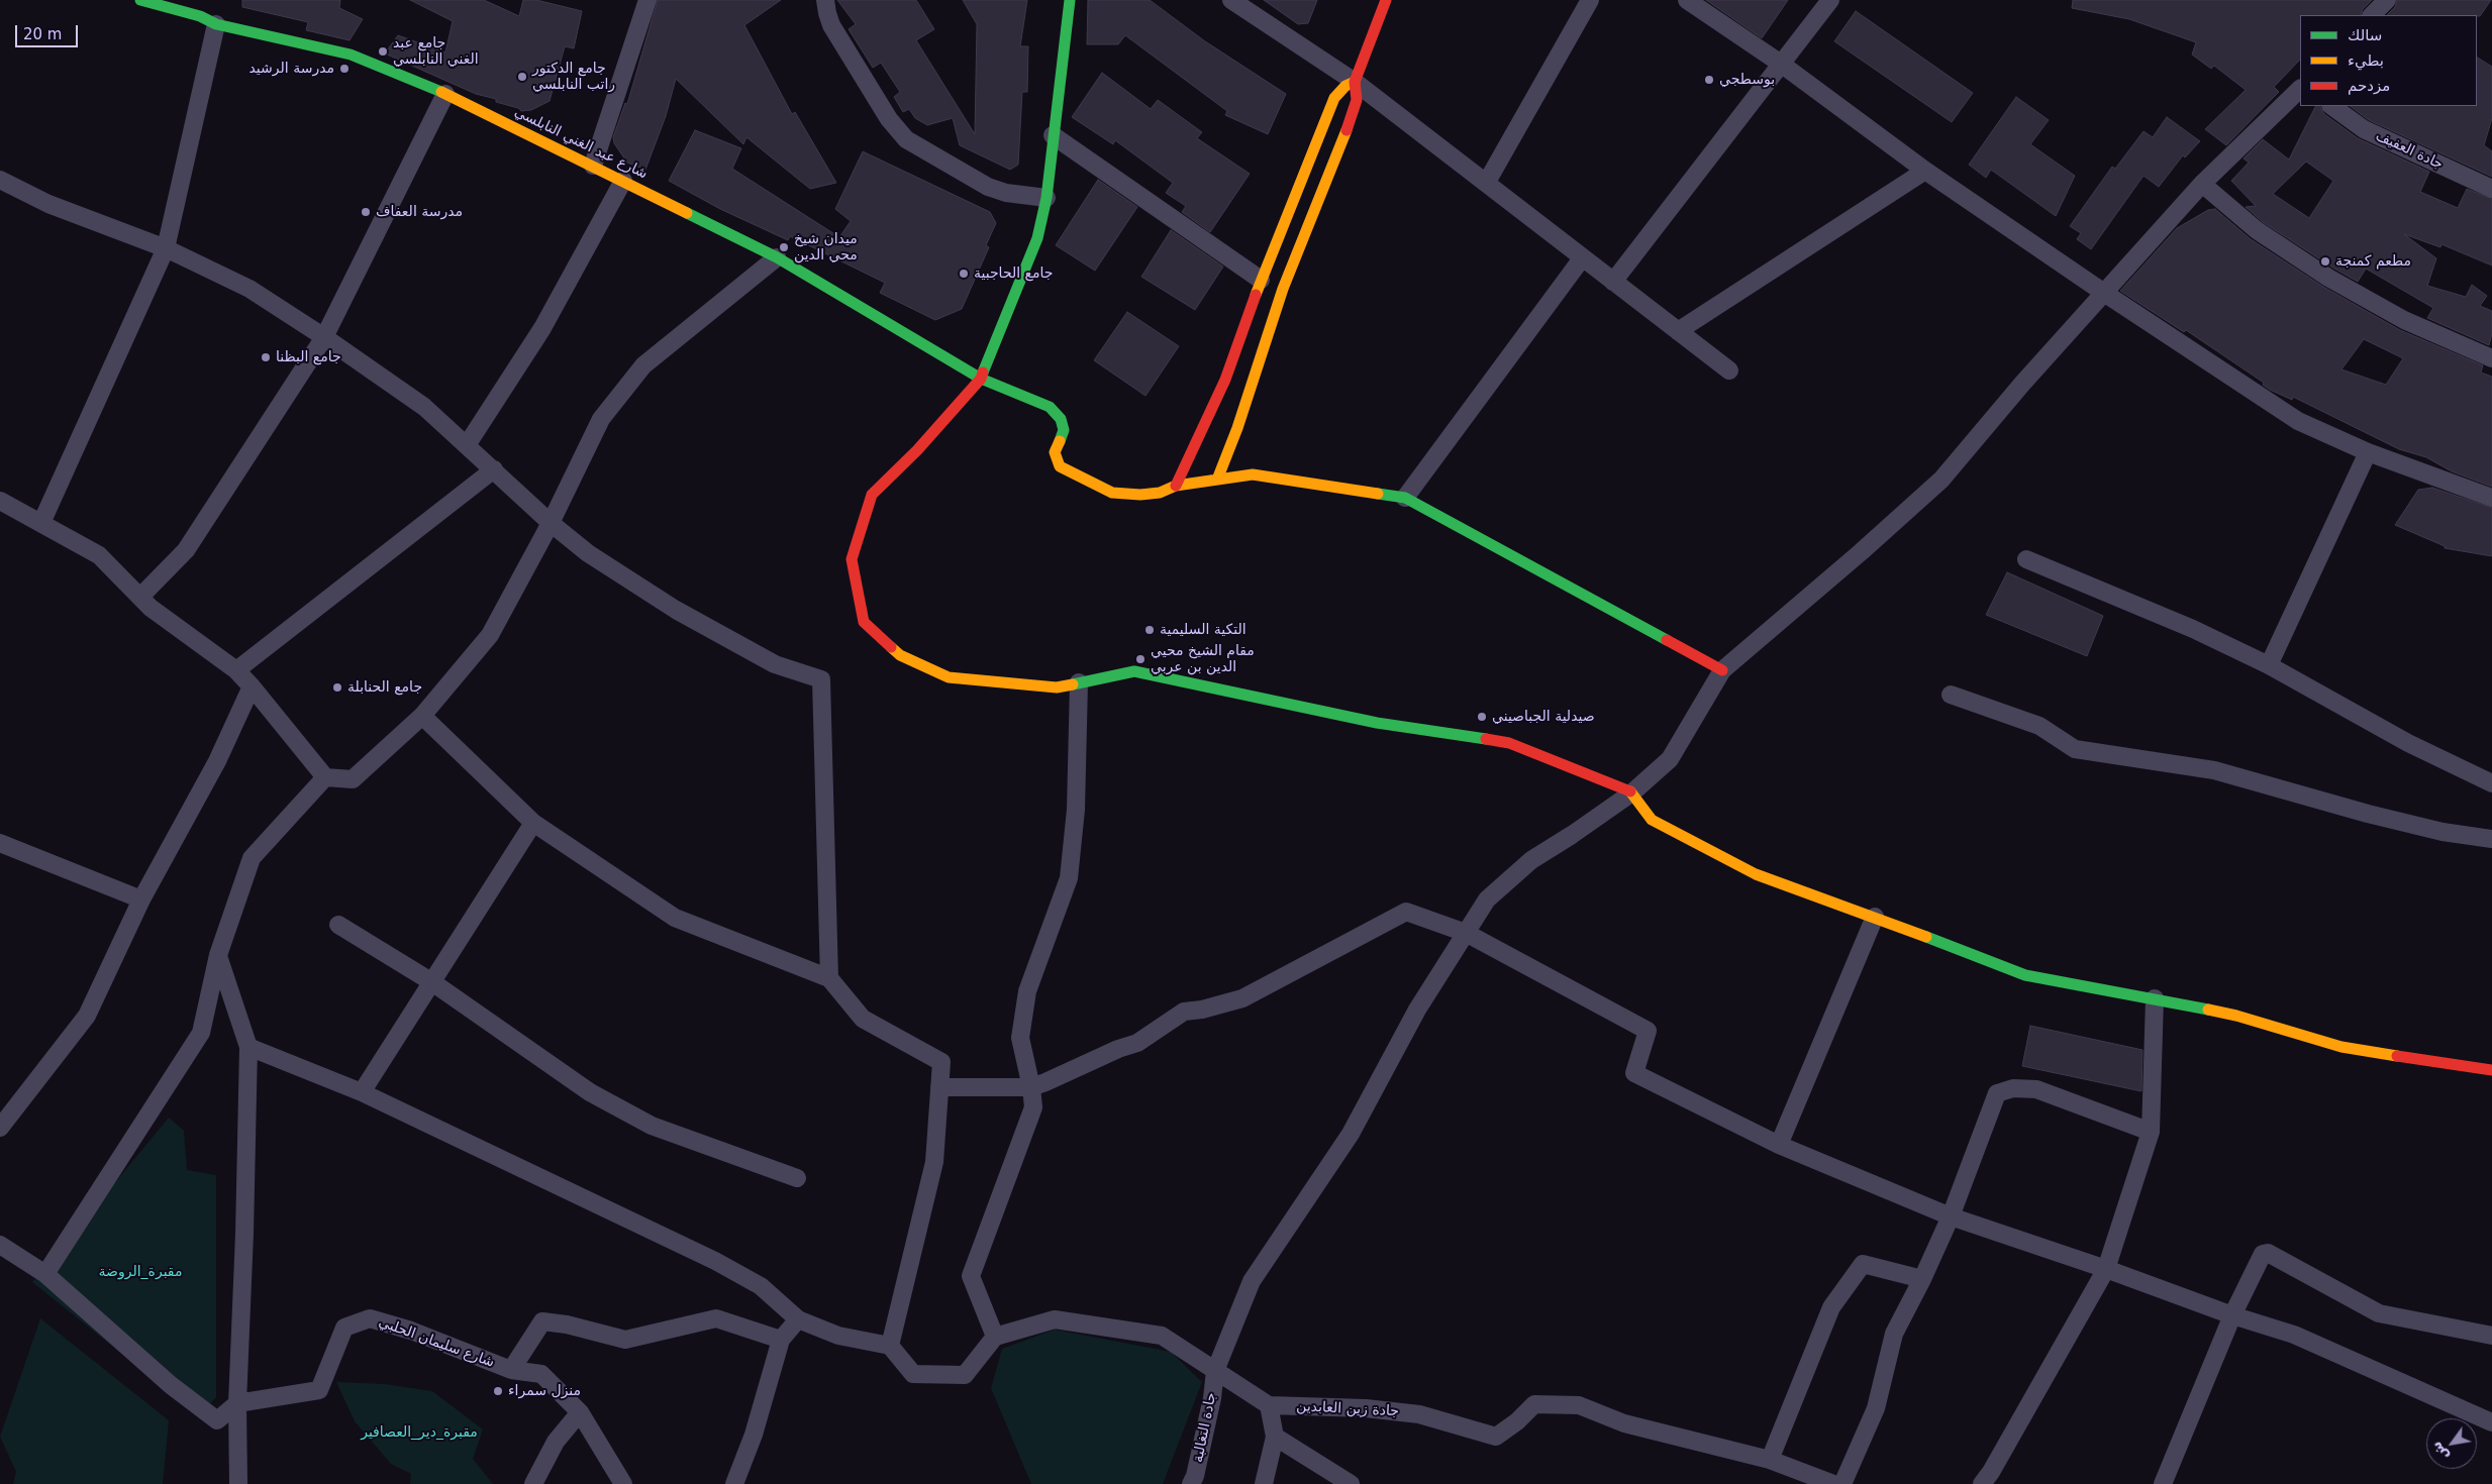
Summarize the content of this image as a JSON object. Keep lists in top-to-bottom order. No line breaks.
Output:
{"streets":{"street":["شارع عبد الغني النابلسي","جادة العفيف","شارع سليمان الحلبي","جادة زين العابدين","جادة التغالبة"]},"crossings":[["شارع عبد الغني النابلسي","جادة التغالبة"]],"parks":["مقبرة_الروضة","مقبرة_دير_العصافير"],"places":["جامع عبد الغني النابلسي","مدرسة الرشيد","جامع الدكتور راتب النابلسي","بوسطجي","مدرسة العفاف","ميدان شيخ محي الدين","مطعم كمنجة","جامع الحاجبية","جامع البظنا","التكية السليمية","مقام الشيخ محيي الدين بن عربي","جامع الحنابلة","صيدلية الجباصيني","منزل سمراء"],"legend":["سالك","بطيء","مزدحم"],"scale_bar":"20 m","north":"bottom left"}
